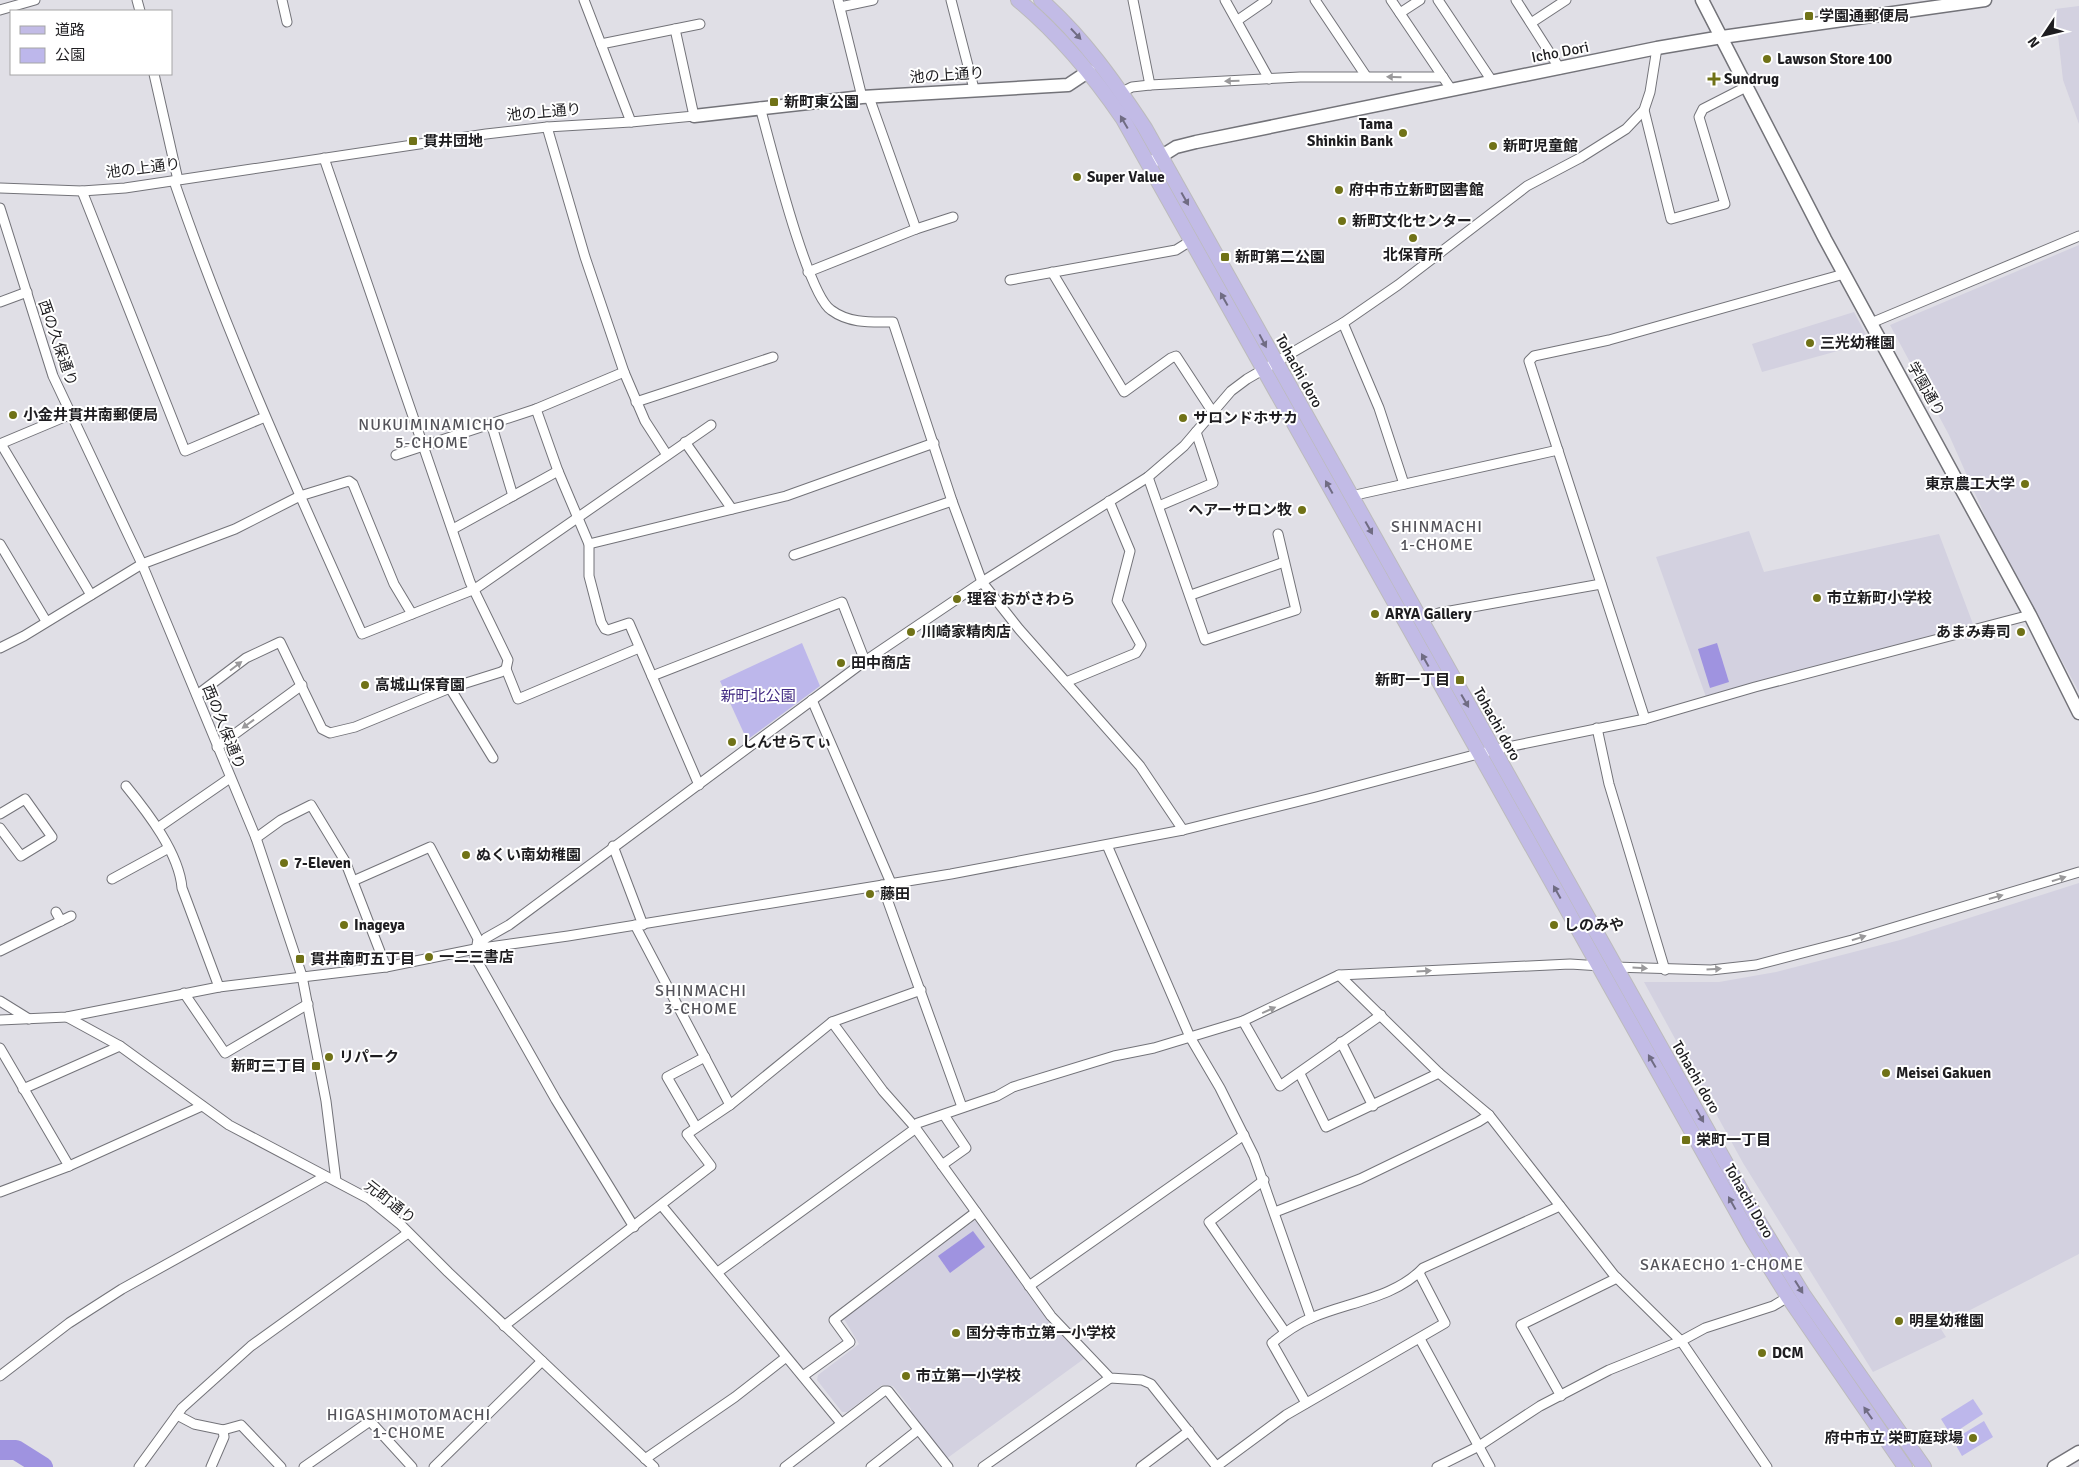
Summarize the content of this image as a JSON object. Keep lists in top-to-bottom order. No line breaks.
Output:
{"streets":{"main road":["Tohachi doro","Tohachi Doro"],"street":["Icho Dori","池の上通り","西の久保通り","学園通り","元町通り"]},"crossings":[["Icho Dori","Tohachi doro"],["Icho Dori","学園通り"],["池の上通り","Tohachi doro"],["西の久保通り","元町通り"],["Tohachi doro","Tohachi Doro"]],"one_way":["Tohachi Doro"],"districts":["NUKUIMINAMICHO 5-CHOME","SHINMACHI 1-CHOME","SHINMACHI 3-CHOME","SAKAECHO 1-CHOME","HIGASHIMOTOMACHI 1-CHOME"],"parks":["新町北公園"],"places":{"transit":["学園通郵便局","新町東公園","貫井団地","新町第二公園","新町一丁目","貫井南町五丁目","新町三丁目","栄町一丁目"],"other":["Lawson Store 100","Tama Shinkin Bank","新町児童館","Super Value","府中市立新町図書館","新町文化センター","北保育所","三光幼稚園","小金井貫井南郵便局","サロンドホサカ","東京農工大学","ヘアーサロン牧","市立新町小学校","理容 おがさわら","ARYA Gallery","川崎家精肉店","あまみ寿司","田中商店","高城山保育園","しんせらてぃ","ぬくい南幼稚園","7-Eleven","藤田","Inageya","しのみや","一二三書店","リパーク","Meisei Gakuen","明星幼稚園","国分寺市立第一小学校","DCM","市立第一小学校","府中市立 栄町庭球場"],"health":["Sundrug"]},"legend":["道路","公園"],"north":"bottom left"}
